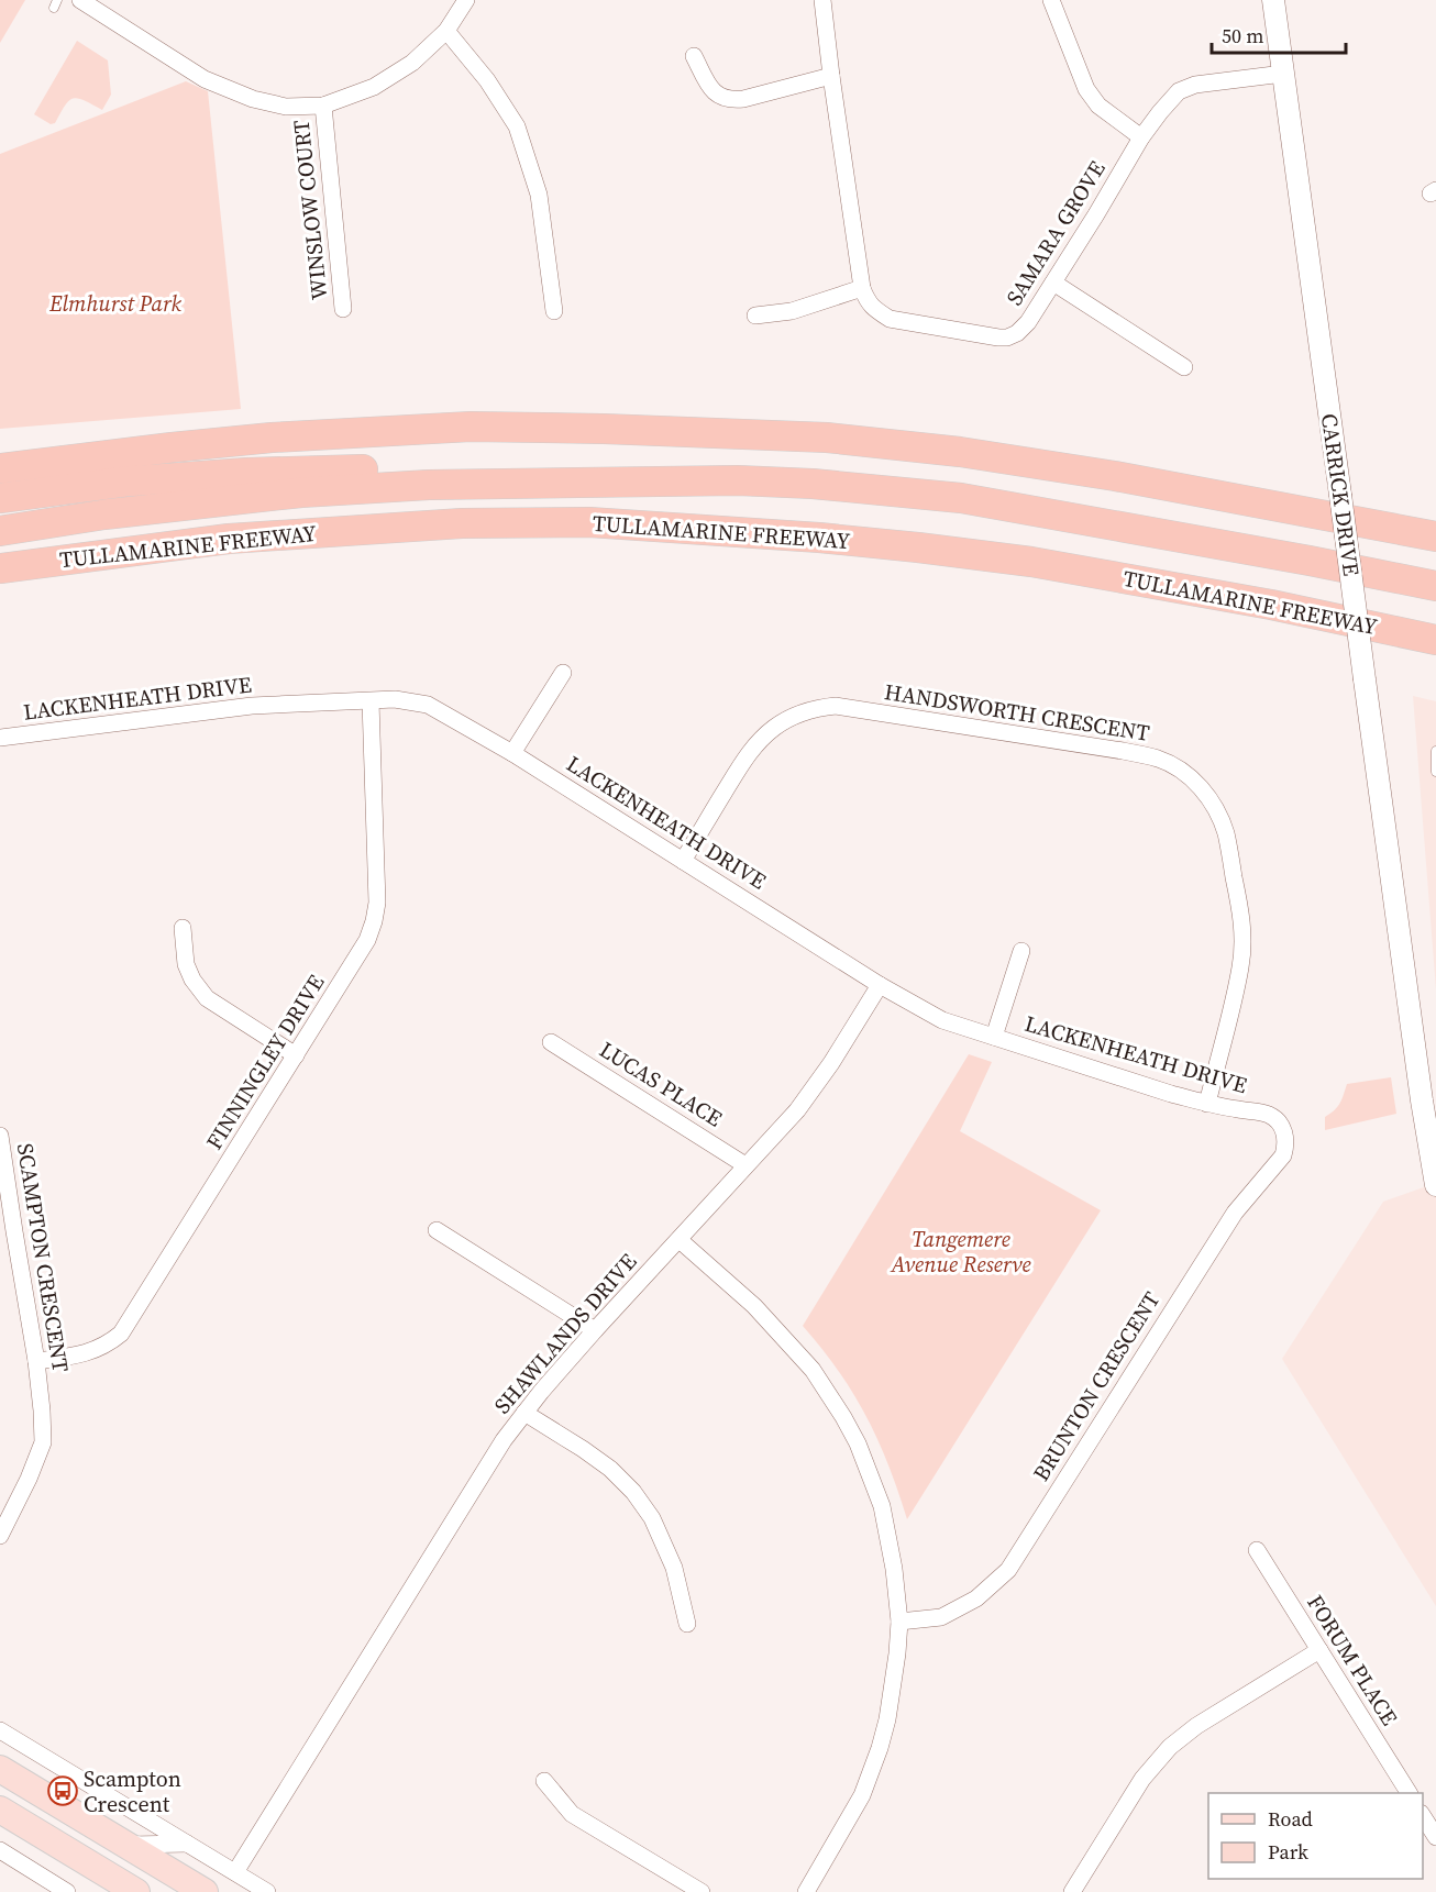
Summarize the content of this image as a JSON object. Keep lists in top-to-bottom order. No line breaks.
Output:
{"streets":{"highway":["TULLAMARINE FREEWAY"],"street":["WINSLOW COURT","SAMARA GROVE","CARRICK DRIVE","LACKENHEATH DRIVE","HANDSWORTH CRESCENT","FINNINGLEY DRIVE","LUCAS PLACE","SCAMPTON CRESCENT","SHAWLANDS DRIVE","BRUNTON CRESCENT","FORUM PLACE"]},"crossings":[["SAMARA GROVE","CARRICK DRIVE"],["LACKENHEATH DRIVE","HANDSWORTH CRESCENT"],["LACKENHEATH DRIVE","FINNINGLEY DRIVE"],["LACKENHEATH DRIVE","SHAWLANDS DRIVE"],["LACKENHEATH DRIVE","BRUNTON CRESCENT"],["FINNINGLEY DRIVE","SCAMPTON CRESCENT"],["LUCAS PLACE","SHAWLANDS DRIVE"]],"parks":["Elmhurst Park","Tangemere Avenue Reserve"],"places":{"bus stop":["Scampton Crescent"]},"legend":["Road","Park"],"scale_bar":"50 m"}
